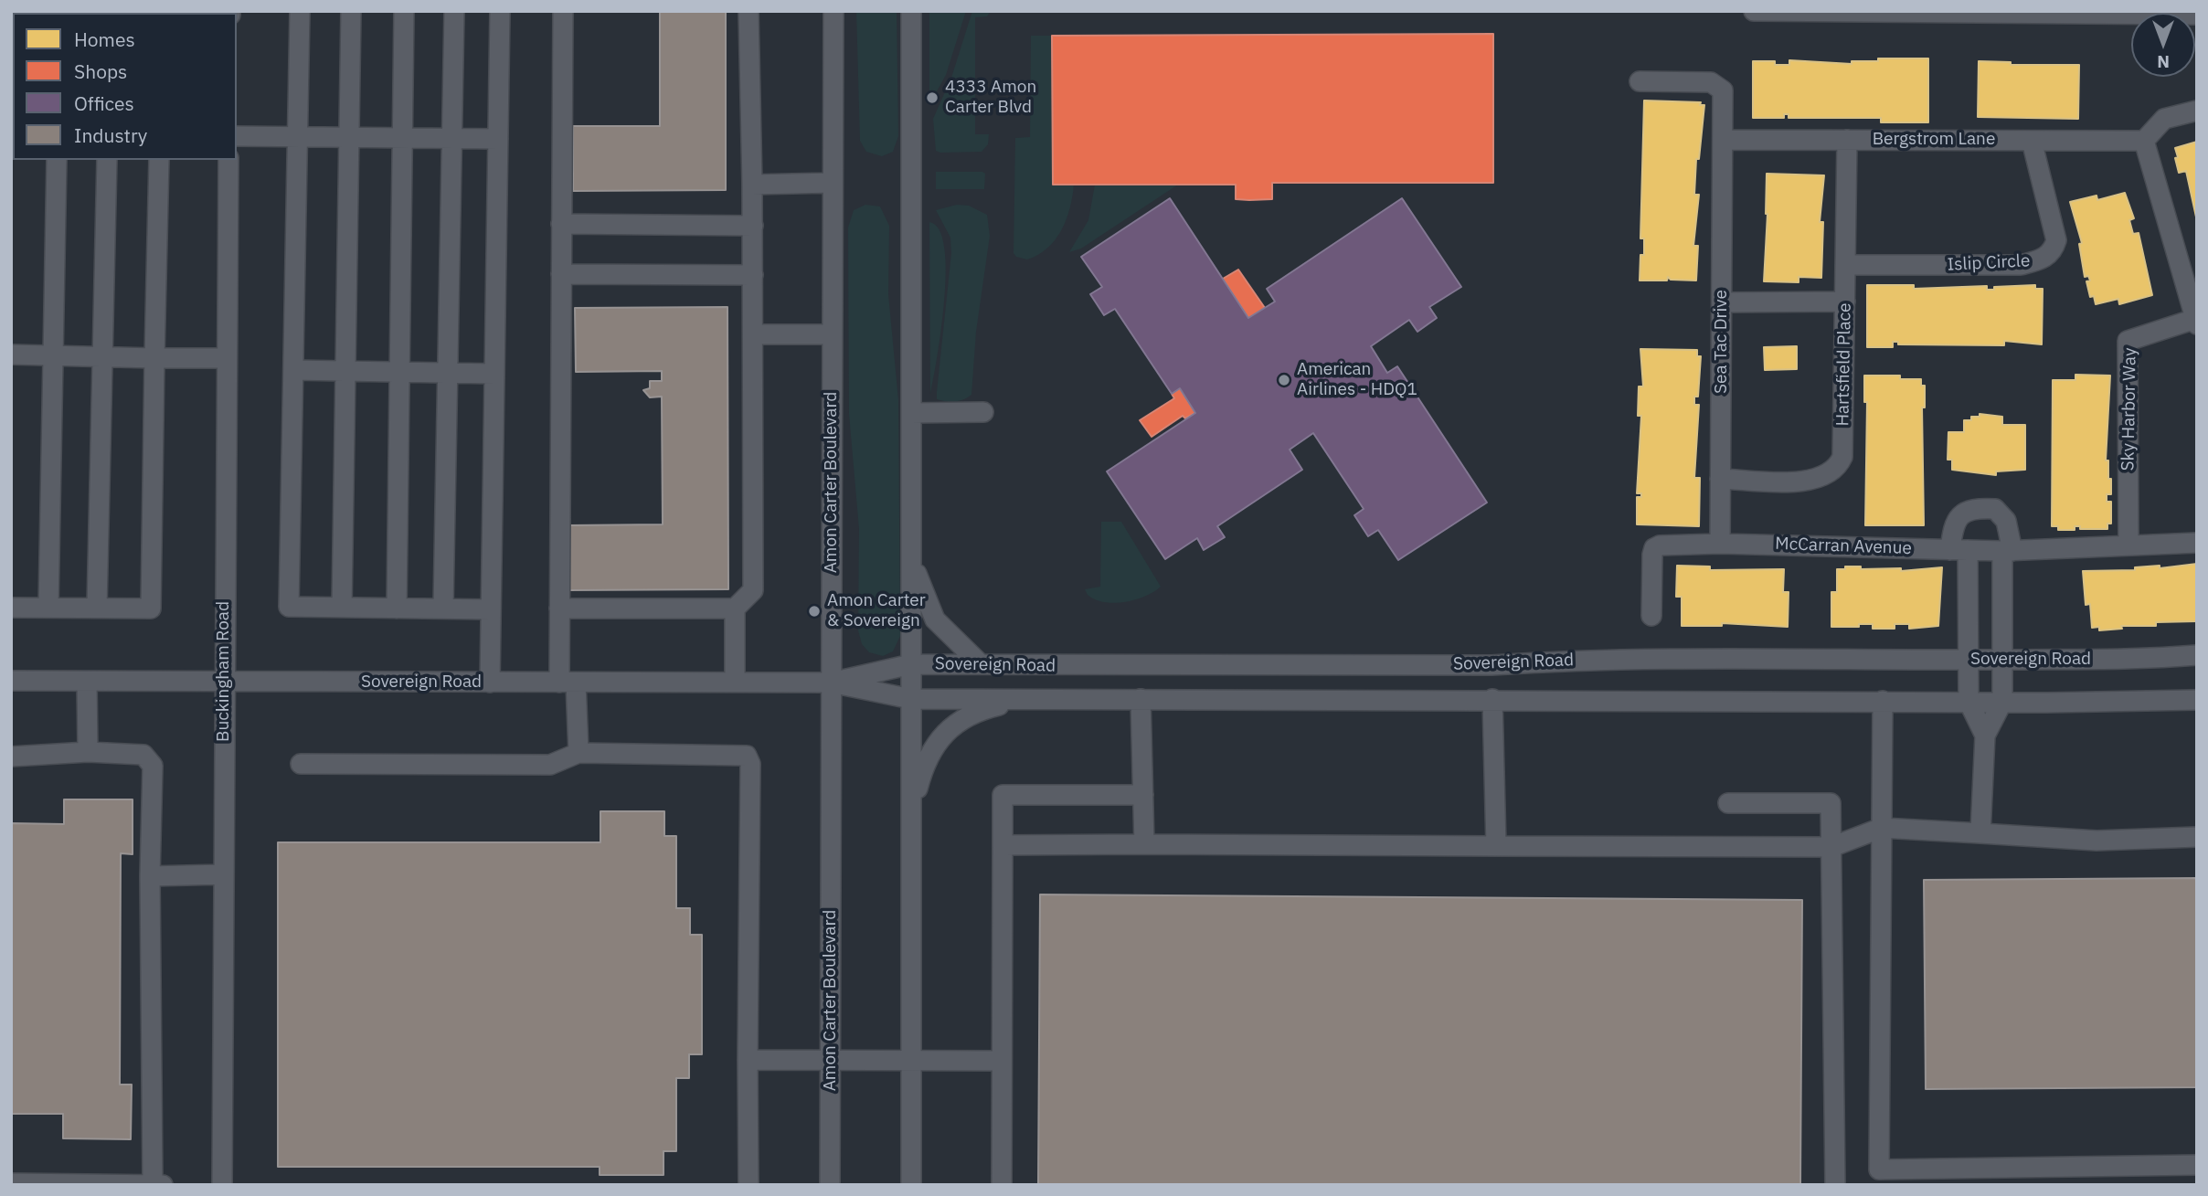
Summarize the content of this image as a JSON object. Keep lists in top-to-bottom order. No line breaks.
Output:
{"streets":{"street":["Bergstrom Lane","Islip Circle","Sea Tac Drive","Hartsfield Place","Sky Harbor Way","Amon Carter Boulevard","McCarran Avenue","Sovereign Road","Buckingham Road"]},"crossings":[["Bergstrom Lane","Islip Circle"],["Bergstrom Lane","Sea Tac Drive"],["Bergstrom Lane","Hartsfield Place"],["Islip Circle","Hartsfield Place"],["Sea Tac Drive","Hartsfield Place"],["Sea Tac Drive","McCarran Avenue"],["Sky Harbor Way","McCarran Avenue"],["Amon Carter Boulevard","Sovereign Road"],["Sovereign Road","Buckingham Road"]],"places":["4333 Amon Carter Blvd","American Airlines - HDQ1","Amon Carter & Sovereign"],"legend":["Homes","Shops","Offices","Industry"],"north":"bottom"}
